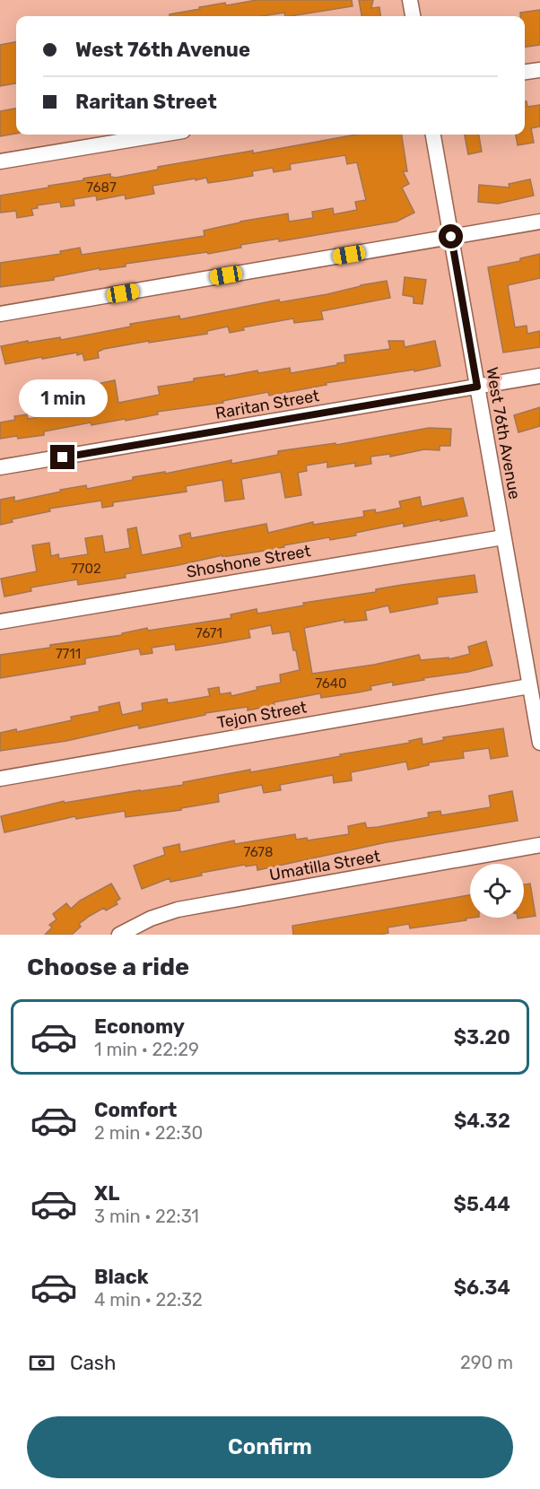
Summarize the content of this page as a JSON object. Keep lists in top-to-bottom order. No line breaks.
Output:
{"streets":{"street":["Raritan Street","West 76th Avenue","Shoshone Street","Tejon Street","Umatilla Street"]},"crossings":[["Raritan Street","West 76th Avenue"],["West 76th Avenue","Shoshone Street"],["West 76th Avenue","Tejon Street"]],"house_numbers":["7687","7702","7671","7711","7640","7678"],"page":{"banner":["West 76th Avenue","Raritan Street"],"bubble":"1 min","heading":"Choose a ride","list":[{"name":"Economy","note":"1 min · 22:29","value":"$3.20"},{"name":"Comfort","note":"2 min · 22:30","value":"$4.32"},{"name":"XL","note":"3 min · 22:31","value":"$5.44"},{"name":"Black","note":"4 min · 22:32","value":"$6.34"}],"pay":["Cash","290 m"],"buttons":"Confirm"}}
